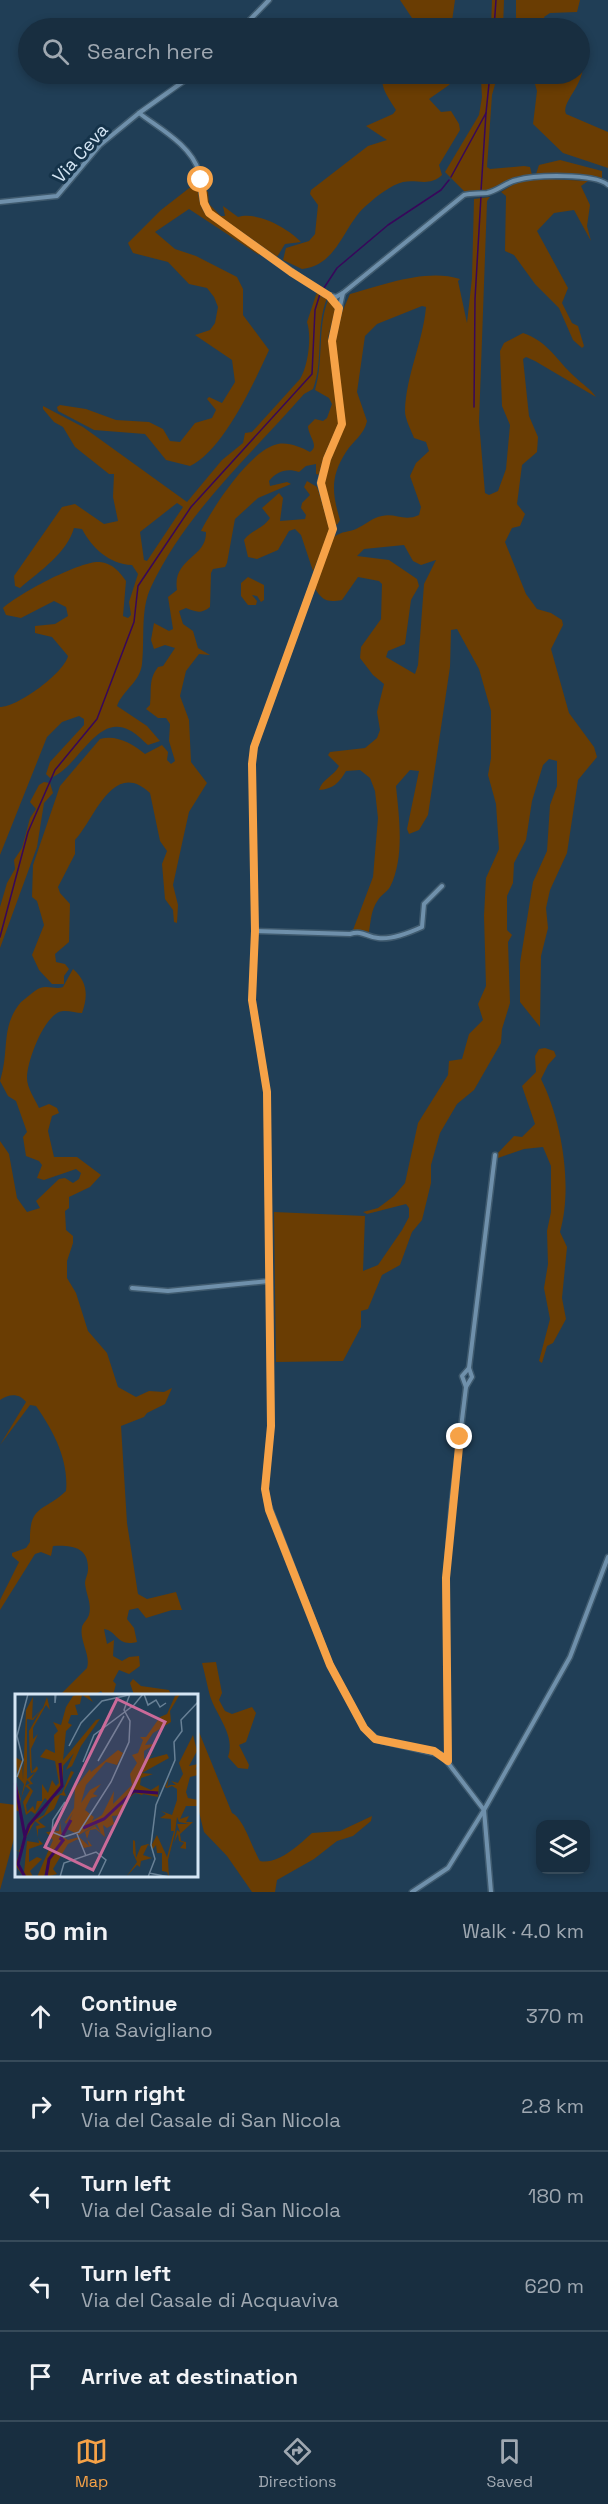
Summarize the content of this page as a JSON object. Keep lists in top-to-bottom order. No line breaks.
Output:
{"streets":{"street":["Via Ceva"]},"page":{"search":"Search here","heading":["50 min","Walk · 4.0 km"],"list":[["Continue","Via Savigliano","370 m"],["Turn right","Via del Casale di San Nicola","2.8 km"],["Turn left","Via del Casale di San Nicola","180 m"],["Turn left","Via del Casale di Acquaviva","620 m"],"Arrive at destination"],"nav":["Map","Directions","Saved"]}}
